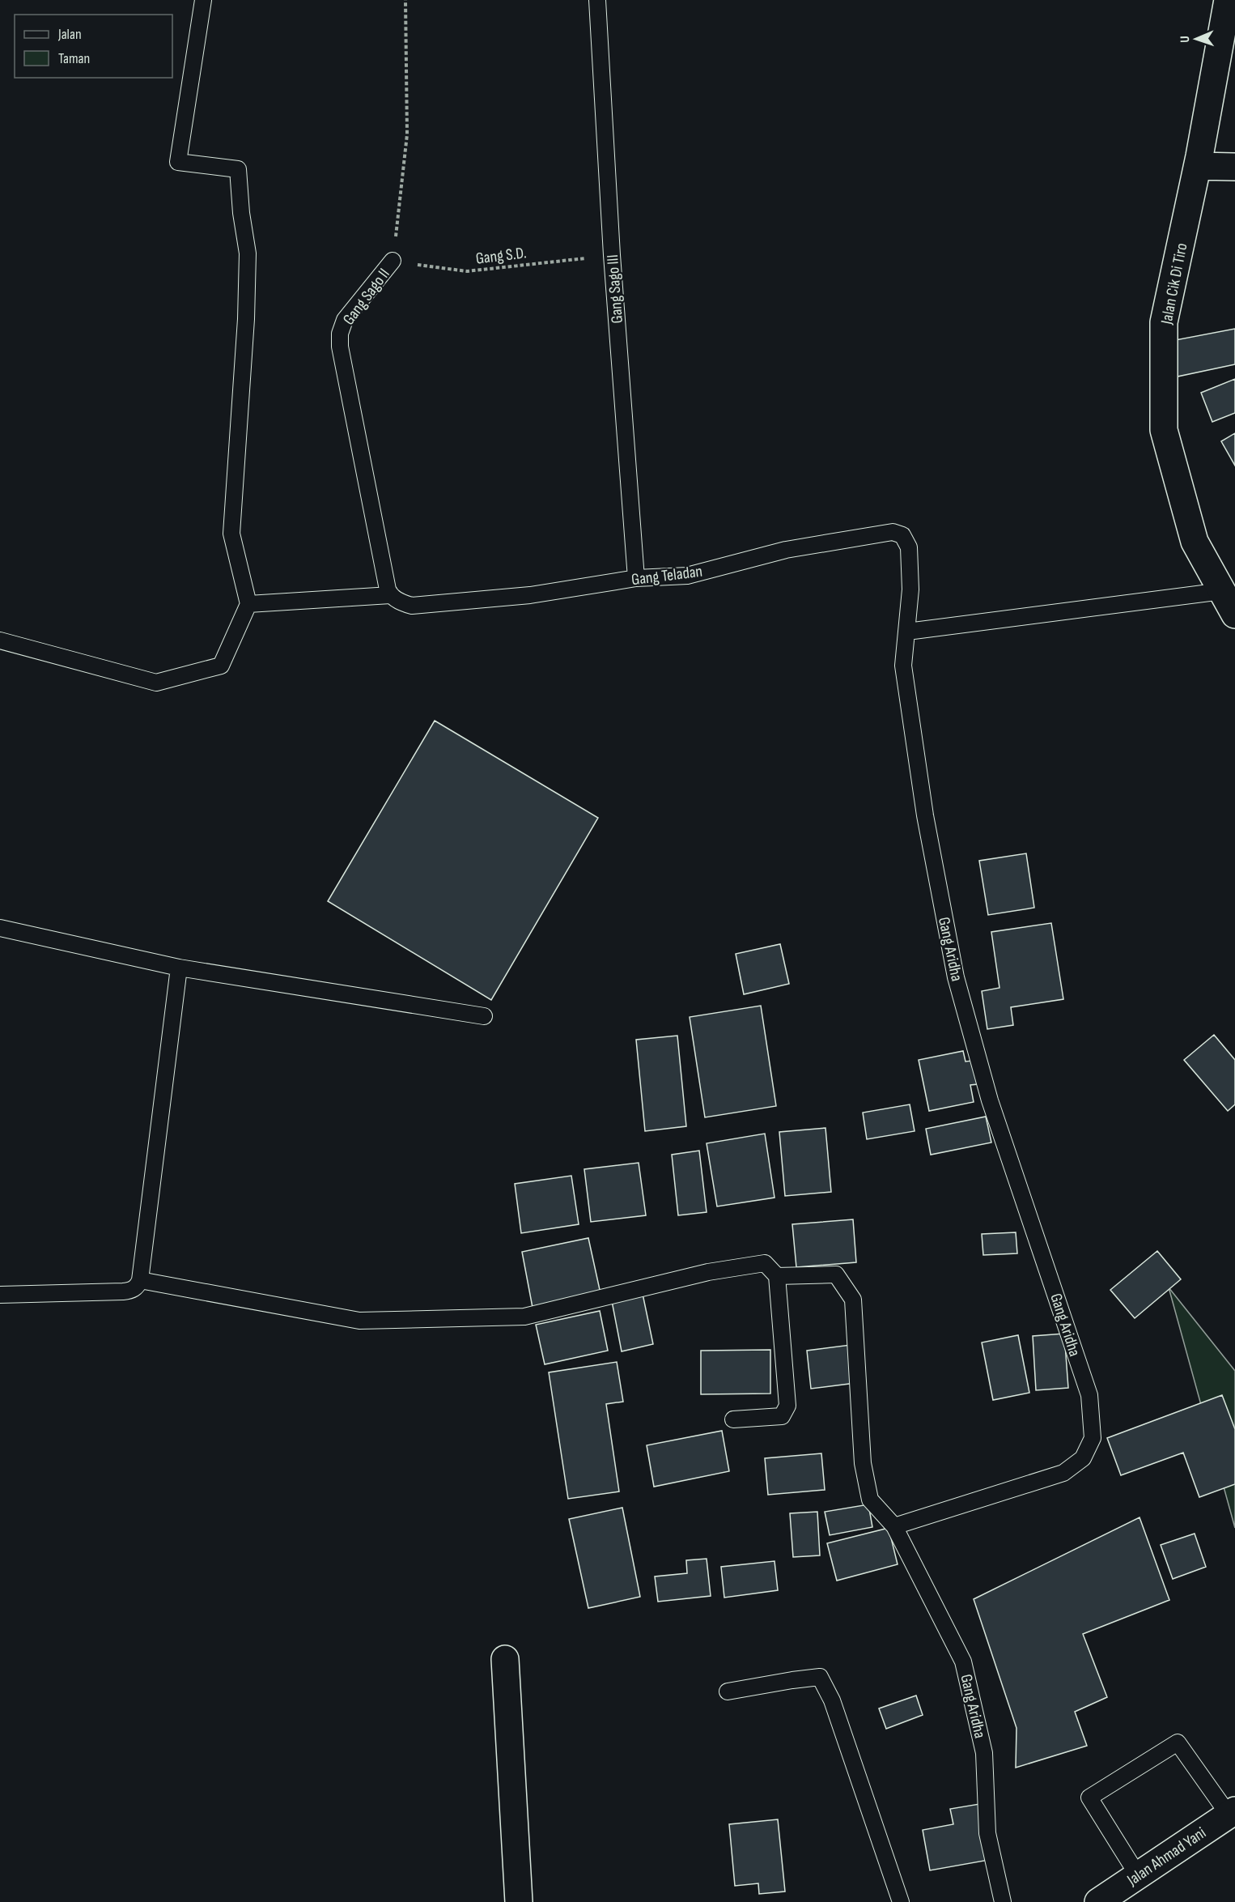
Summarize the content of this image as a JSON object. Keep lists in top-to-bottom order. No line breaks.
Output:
{"streets":{"street":["Jalan Cik Di Tiro","Jalan Ahmad Yani"],"lane":["Gang Sago III","Gang Sago II","Gang Teladan","Gang Aridha"],"path":["Gang S.D."]},"crossings":[["Gang S.D.","Gang Sago III"],["Gang S.D.","Gang Sago II"],["Gang Sago III","Gang Teladan"],["Gang Sago II","Gang Teladan"],["Gang Teladan","Gang Aridha"]],"legend":["Jalan","Taman"],"north":"left"}
